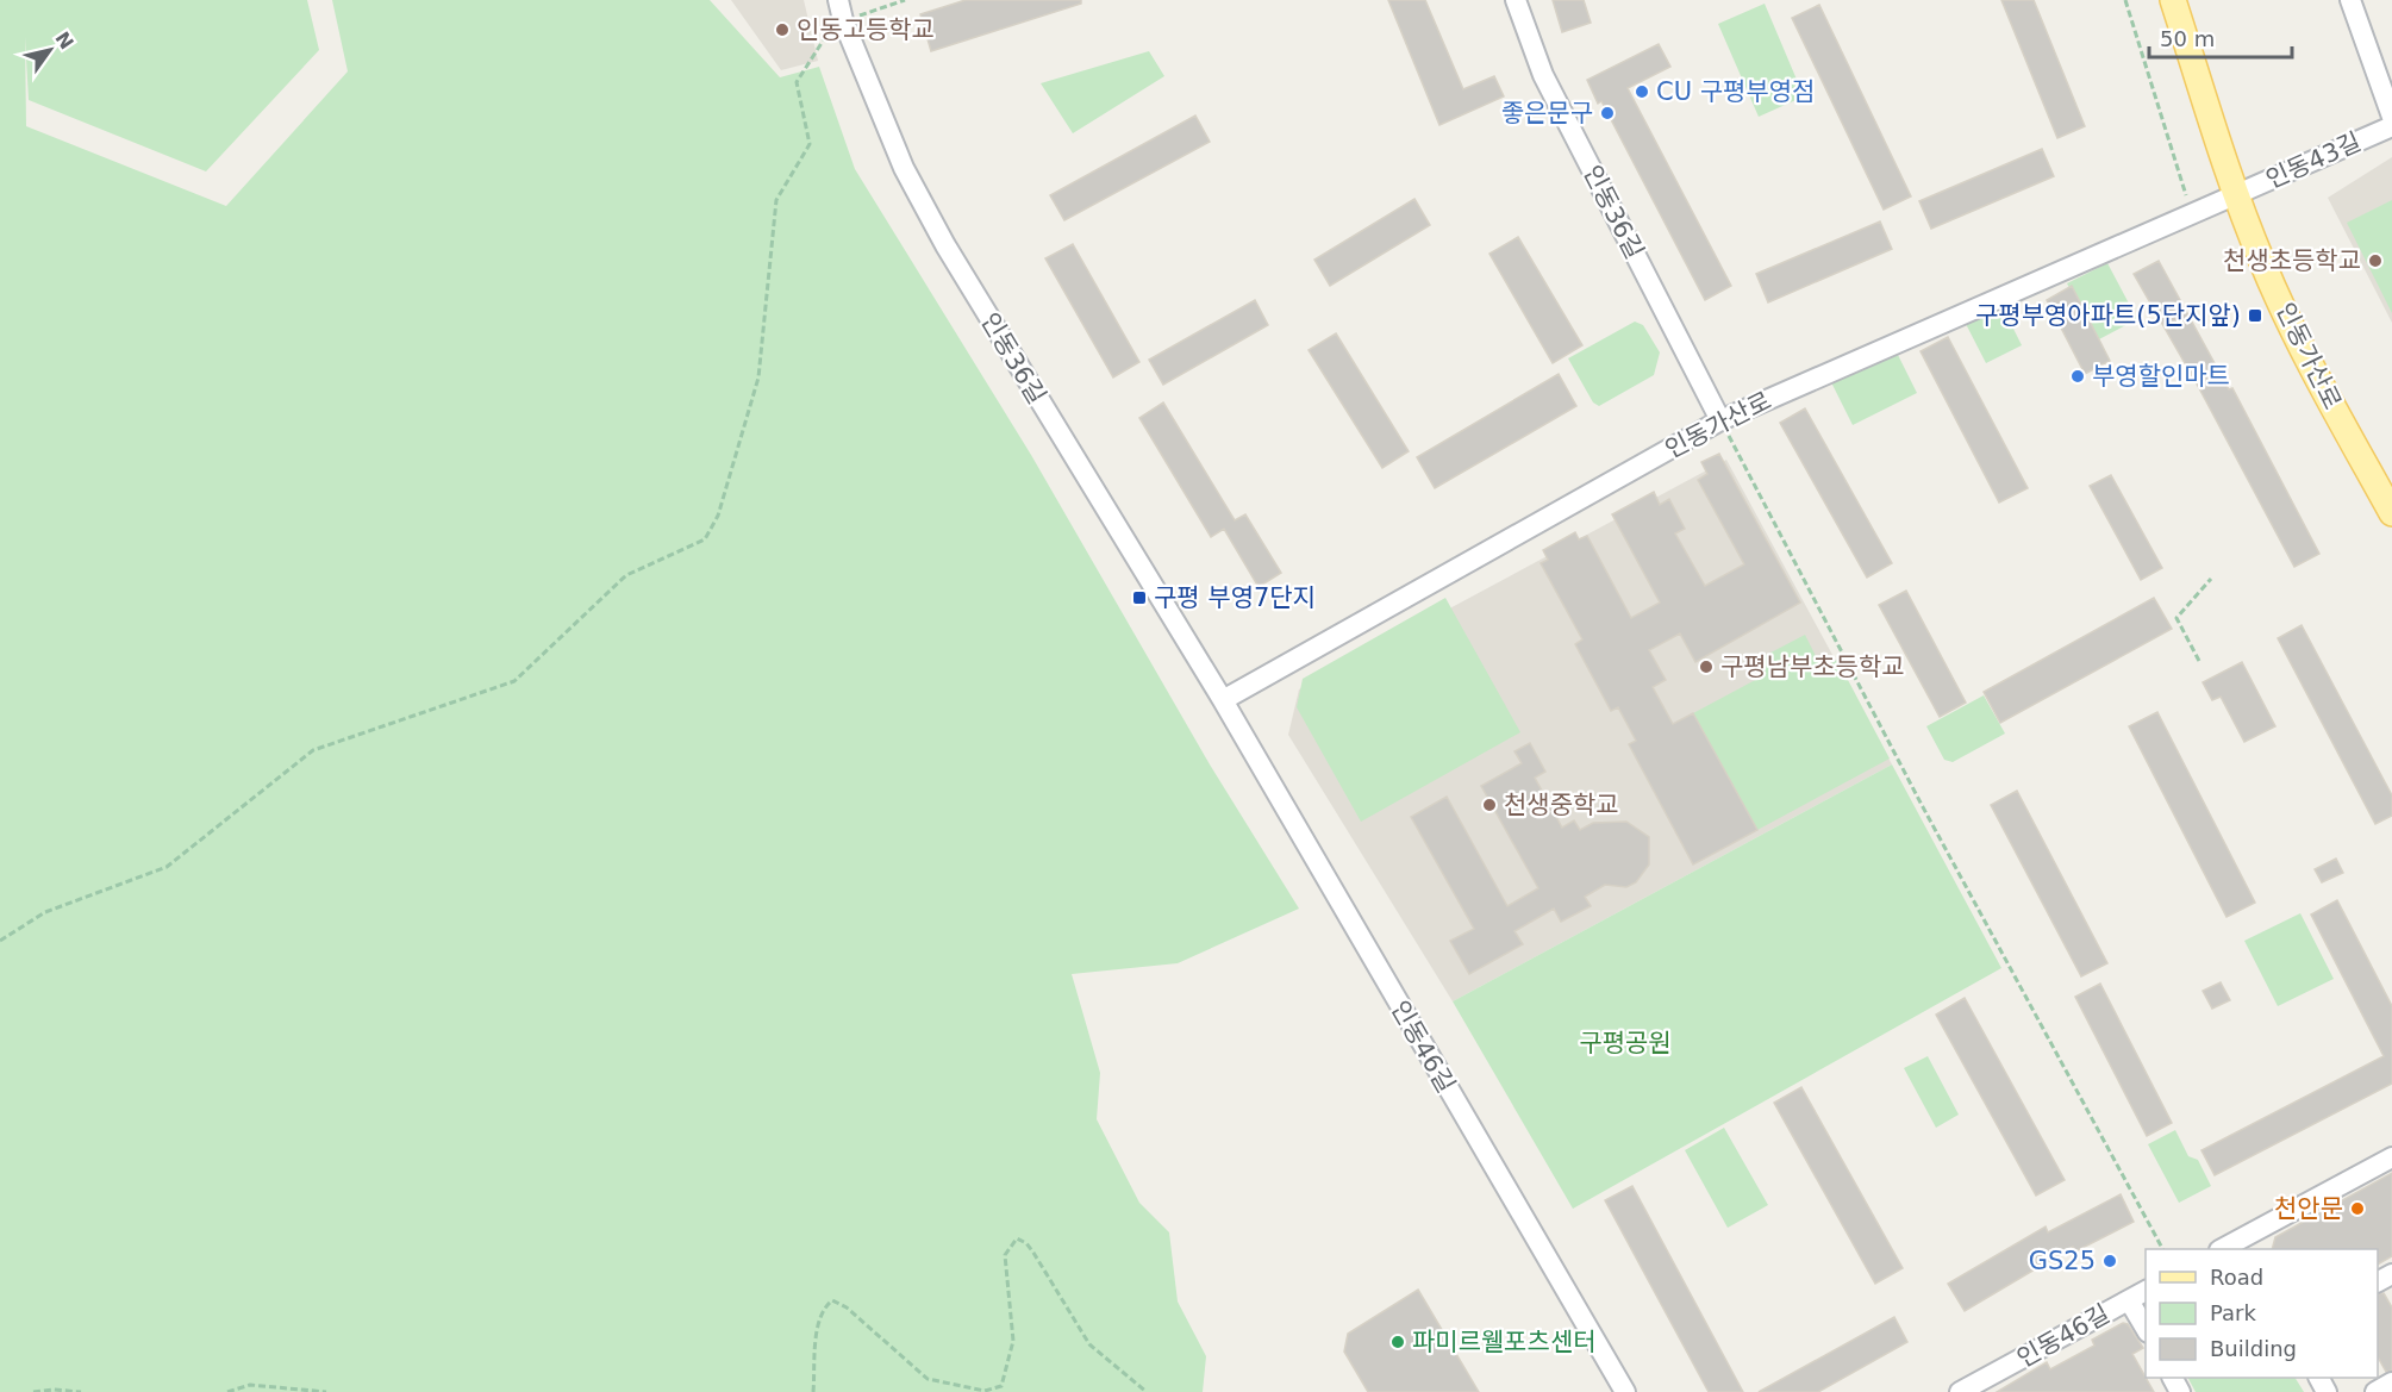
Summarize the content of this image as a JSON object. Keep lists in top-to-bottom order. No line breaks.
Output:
{"streets":{"main road":["인동가산로"],"street":["인동43길","인동36길","인동46길"]},"crossings":[["인동43길","인동가산로"],["인동36길","인동가산로"],["인동36길","인동46길"],["인동가산로","인동46길"]],"parks":["구평공원"],"places":{"other":["인동고등학교","CU 구평부영점","좋은문구","천생초등학교","부영할인마트","구평남부초등학교","천생중학교","천안문","GS25","파미르웰포츠센터"],"transit":["구평부영아파트(5단지앞)","구평 부영7단지"]},"legend":["Road","Park","Building"],"scale_bar":"50 m","north":"top right"}
